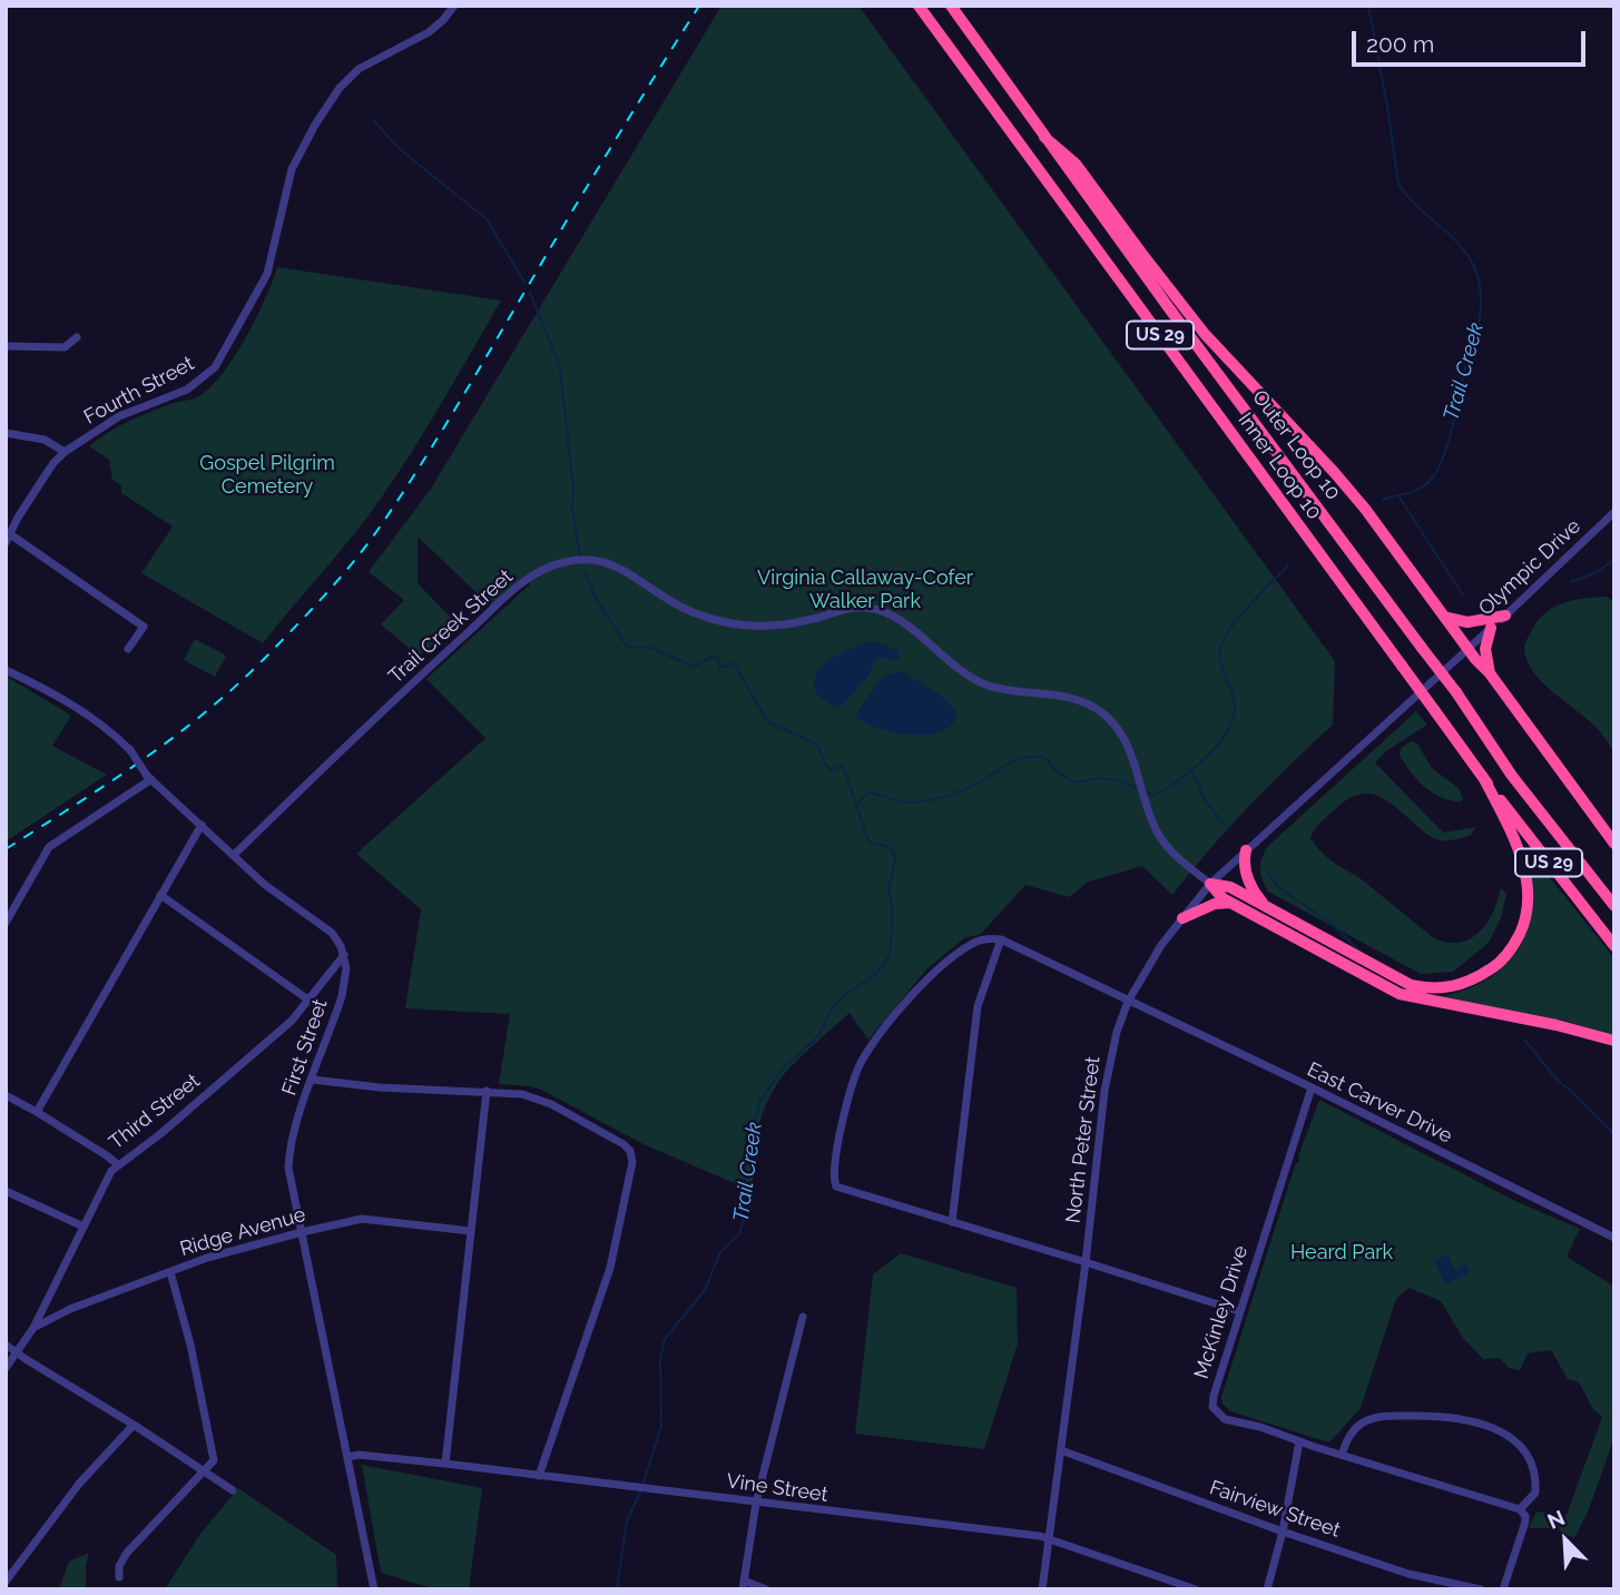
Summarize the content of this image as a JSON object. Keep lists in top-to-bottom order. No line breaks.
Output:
{"streets":{"highway":["US 29","Outer Loop 10","Inner Loop 10"],"street":["Fourth Street","Olympic Drive","Trail Creek Street","First Street","East Carver Drive","Third Street","North Peter Street","Ridge Avenue","McKinley Drive","Vine Street","Fairview Street"]},"crossings":[["Olympic Drive","North Peter Street"],["Trail Creek Street","North Peter Street"],["First Street","Third Street"],["First Street","Ridge Avenue"],["First Street","Vine Street"],["East Carver Drive","North Peter Street"],["East Carver Drive","McKinley Drive"],["Third Street","Ridge Avenue"],["North Peter Street","Vine Street"],["North Peter Street","Fairview Street"]],"water":["Trail Creek"],"parks":["Gospel Pilgrim Cemetery","Virginia Callaway-Cofer Walker Park","Heard Park"],"scale_bar":"200 m","north":"top left"}
